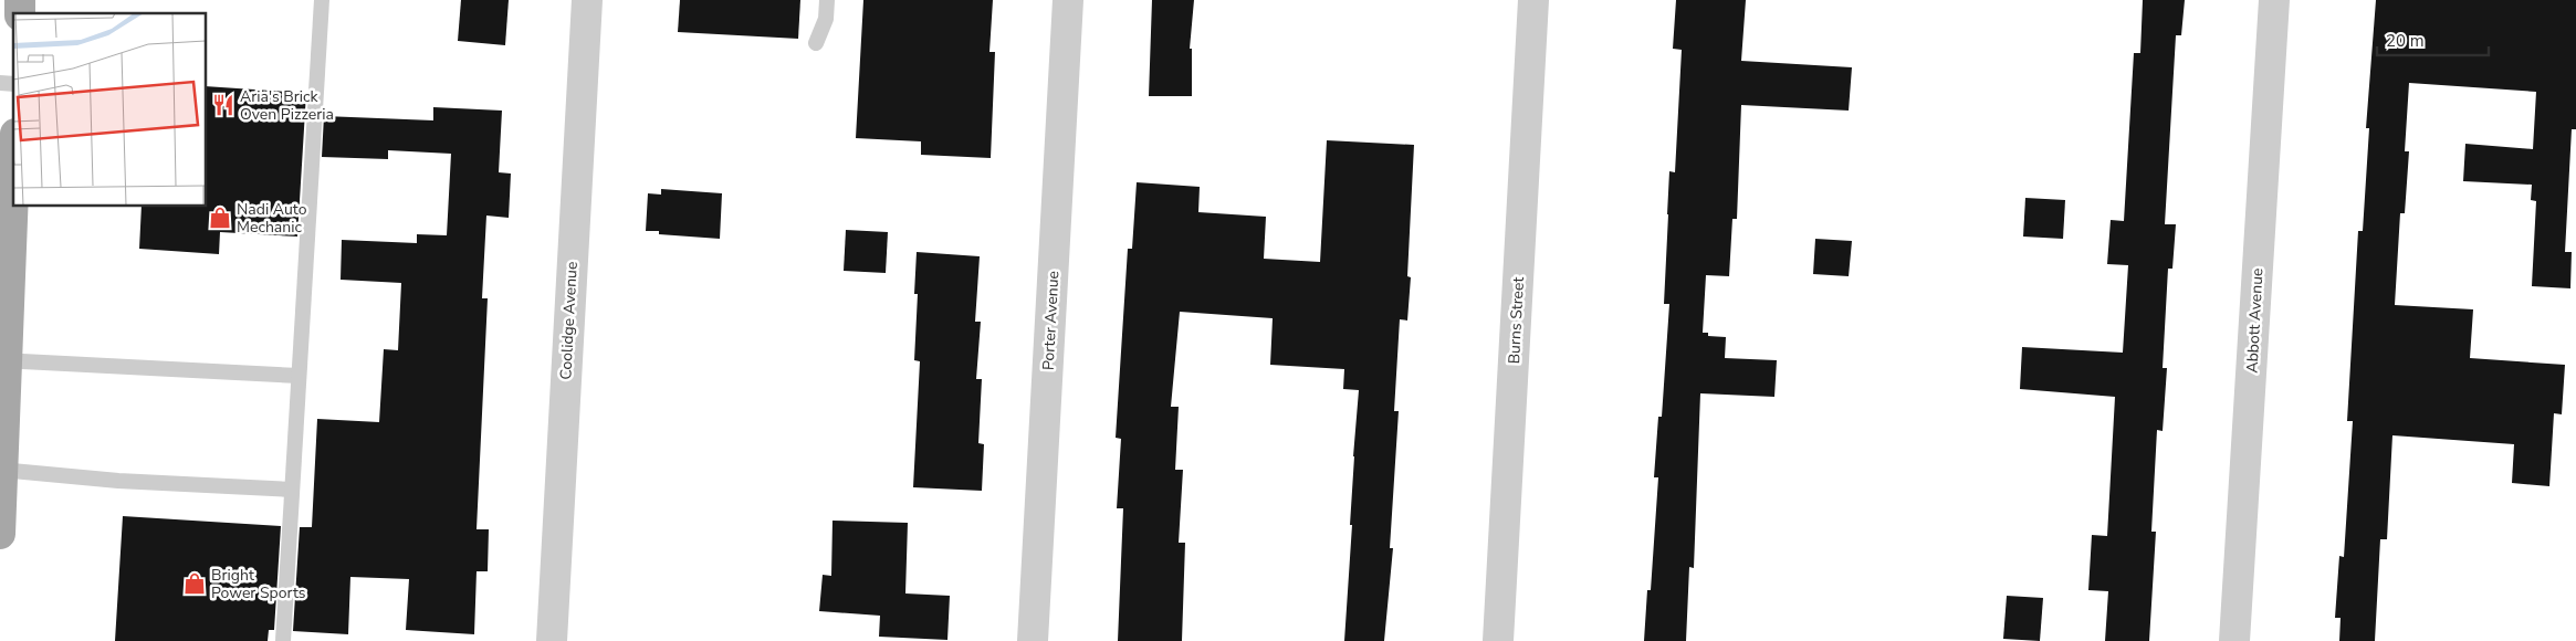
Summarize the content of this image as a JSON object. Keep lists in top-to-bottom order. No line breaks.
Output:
{"streets":{"street":["Coolidge Avenue","Porter Avenue","Burns Street","Abbott Avenue"]},"places":{"restaurant":["Aria's Brick Oven Pizzeria"],"shop":["Nadi Auto Mechanic","Bright Power Sports"]},"scale_bar":"20 m"}
